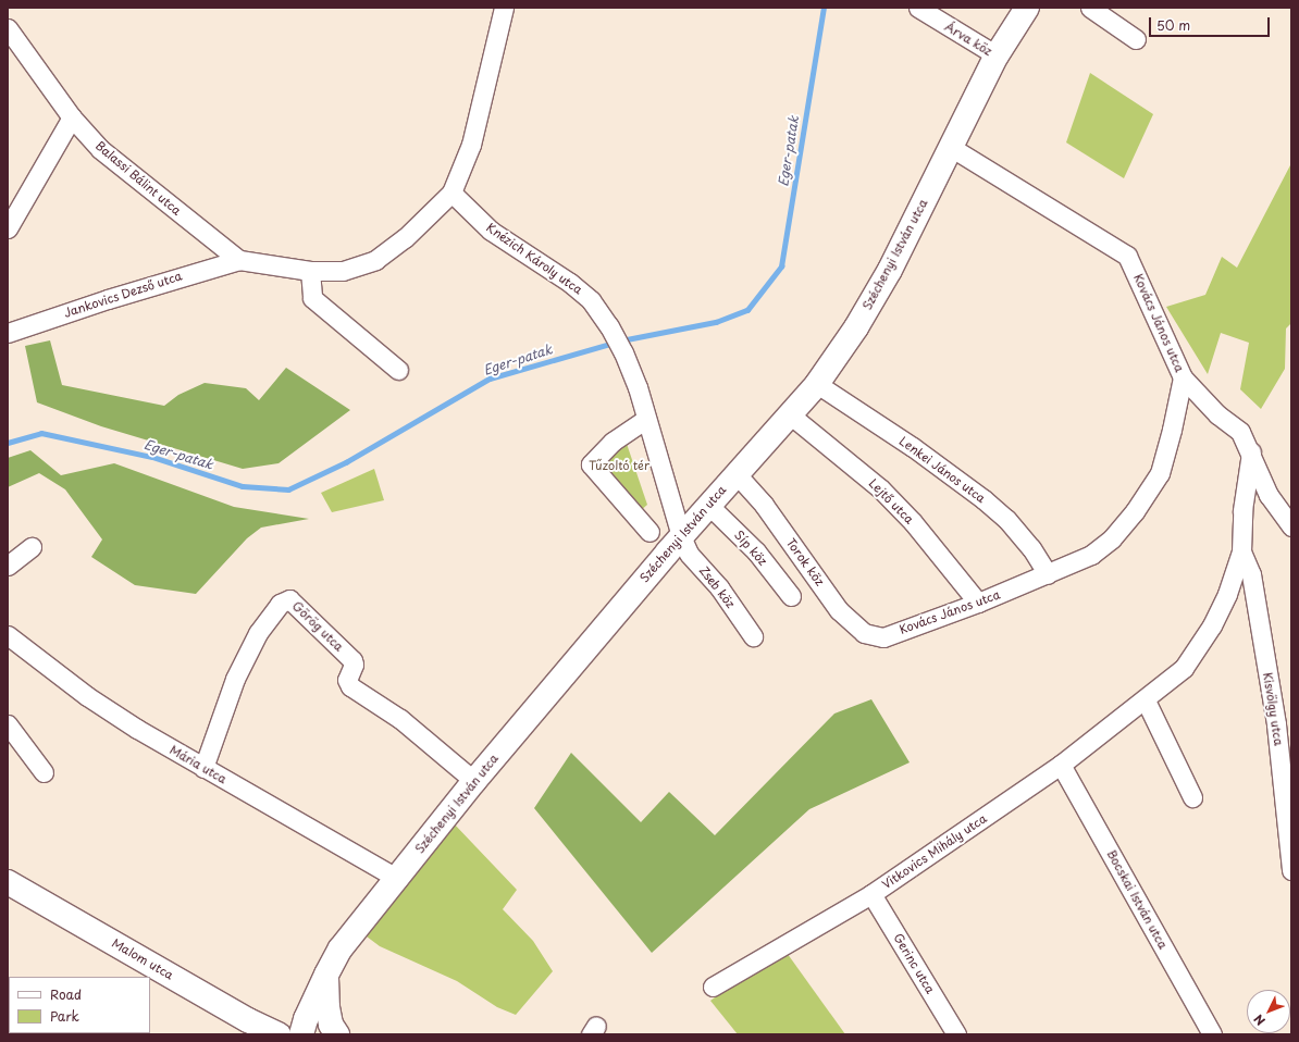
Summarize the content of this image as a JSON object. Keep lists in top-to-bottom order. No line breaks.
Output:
{"streets":{"street":["Árva köz","Balassi Bálint utca","Széchenyi István utca","Knézich Károly utca","Jankovics Dezső utca","Kovács János utca","Lenkei János utca","Lejtő utca","Síp köz","Torok köz","Zseb köz","Görög utca","Kisvölgy utca","Mária utca","Vitkovics Mihály utca","Bocskai István utca","Malom utca","Gerinc utca"]},"crossings":[["Árva köz","Széchenyi István utca"],["Balassi Bálint utca","Knézich Károly utca"],["Balassi Bálint utca","Jankovics Dezső utca"],["Széchenyi István utca","Knézich Károly utca"],["Széchenyi István utca","Kovács János utca"],["Széchenyi István utca","Lenkei János utca"],["Széchenyi István utca","Lejtő utca"],["Széchenyi István utca","Síp köz"],["Széchenyi István utca","Torok köz"],["Széchenyi István utca","Zseb köz"],["Széchenyi István utca","Görög utca"],["Széchenyi István utca","Mária utca"],["Knézich Károly utca","Zseb köz"],["Kovács János utca","Lenkei János utca"],["Kovács János utca","Lejtő utca"],["Kovács János utca","Torok köz"],["Görög utca","Mária utca"],["Kisvölgy utca","Vitkovics Mihály utca"],["Vitkovics Mihály utca","Bocskai István utca"],["Vitkovics Mihály utca","Gerinc utca"]],"water":["Eger-patak"],"parks":["Tűzoltó tér"],"legend":["Road","Park"],"scale_bar":"50 m","north":"bottom left"}
